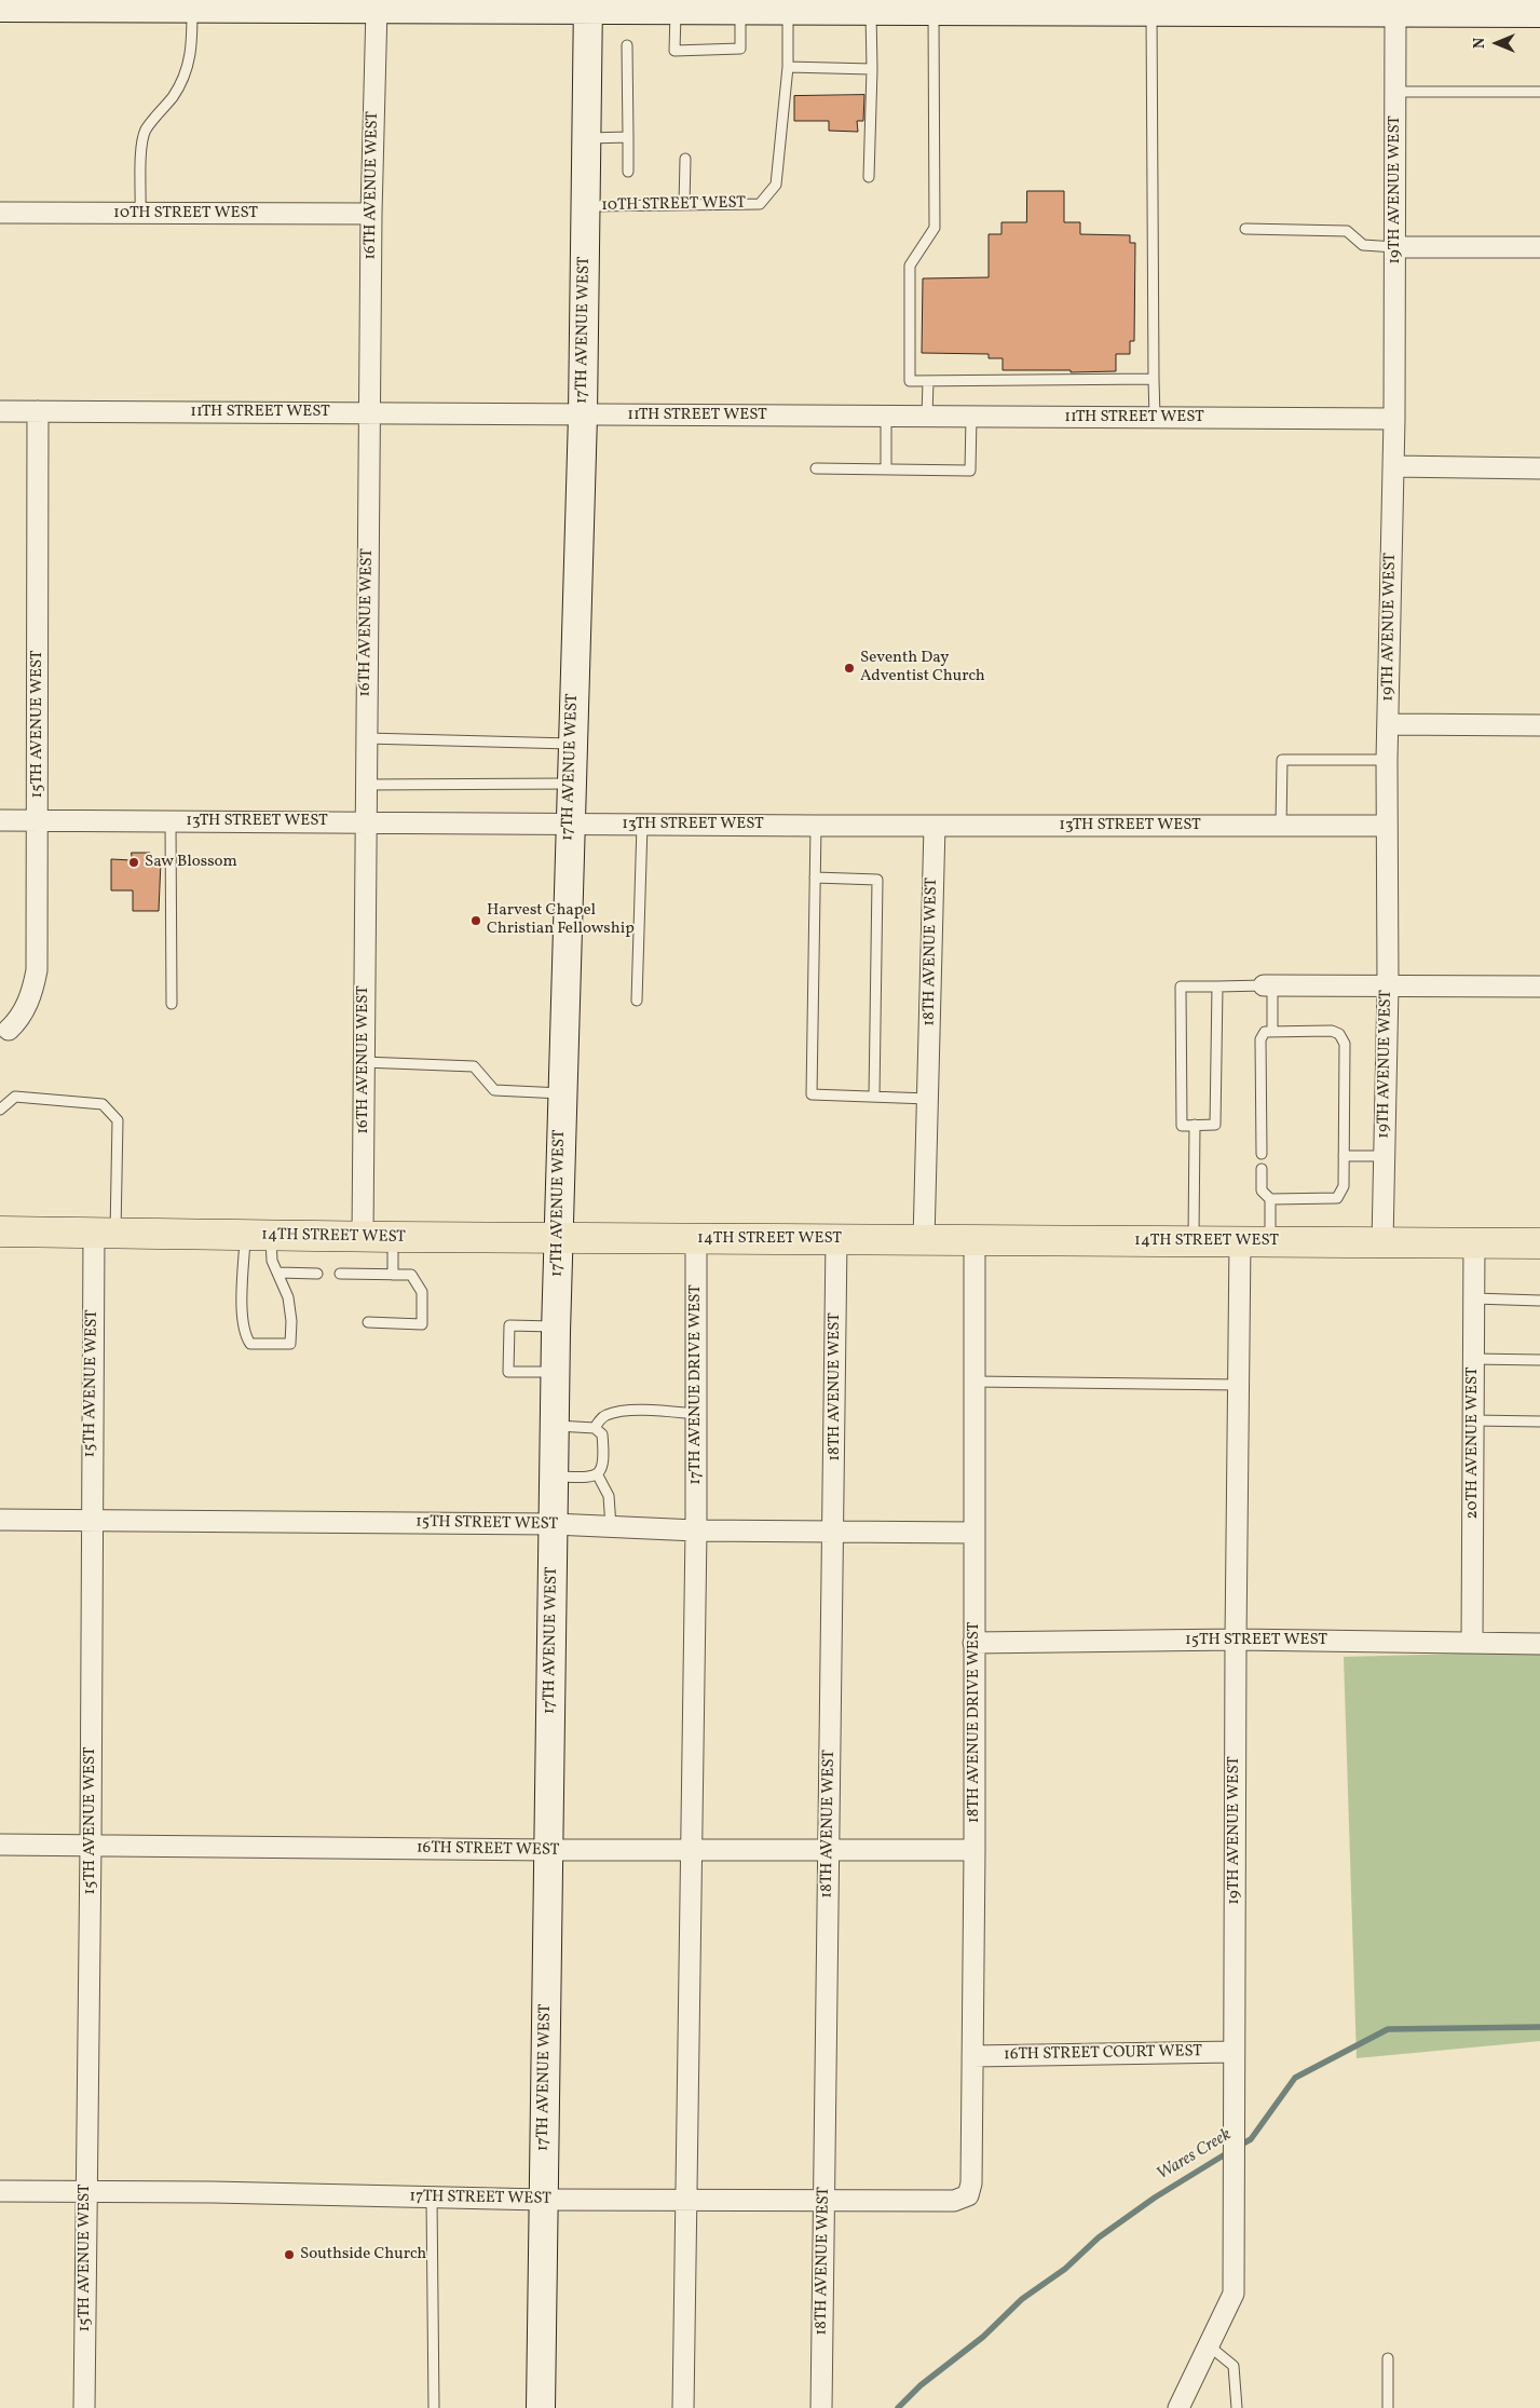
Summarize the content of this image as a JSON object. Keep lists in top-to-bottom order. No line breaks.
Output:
{"streets":{"main road":["14TH STREET WEST"],"street":["16TH AVENUE WEST","19TH AVENUE WEST","10TH STREET WEST","17TH AVENUE WEST","11TH STREET WEST","15TH AVENUE WEST","13TH STREET WEST","18TH AVENUE WEST","17TH AVENUE DRIVE WEST","20TH AVENUE WEST","15TH STREET WEST","18TH AVENUE DRIVE WEST","16TH STREET WEST","16TH STREET COURT WEST","17TH STREET WEST"]},"crossings":[["16TH AVENUE WEST","10TH STREET WEST"],["16TH AVENUE WEST","11TH STREET WEST"],["16TH AVENUE WEST","13TH STREET WEST"],["16TH AVENUE WEST","14TH STREET WEST"],["19TH AVENUE WEST","11TH STREET WEST"],["19TH AVENUE WEST","13TH STREET WEST"],["19TH AVENUE WEST","14TH STREET WEST"],["19TH AVENUE WEST","15TH STREET WEST"],["19TH AVENUE WEST","16TH STREET COURT WEST"],["10TH STREET WEST","17TH AVENUE WEST"],["17TH AVENUE WEST","11TH STREET WEST"],["17TH AVENUE WEST","13TH STREET WEST"],["17TH AVENUE WEST","14TH STREET WEST"],["17TH AVENUE WEST","15TH STREET WEST"],["17TH AVENUE WEST","16TH STREET WEST"],["17TH AVENUE WEST","17TH STREET WEST"],["11TH STREET WEST","15TH AVENUE WEST"],["15TH AVENUE WEST","13TH STREET WEST"],["15TH AVENUE WEST","14TH STREET WEST"],["15TH AVENUE WEST","15TH STREET WEST"],["15TH AVENUE WEST","16TH STREET WEST"],["15TH AVENUE WEST","17TH STREET WEST"],["13TH STREET WEST","18TH AVENUE WEST"],["18TH AVENUE WEST","14TH STREET WEST"],["18TH AVENUE WEST","15TH STREET WEST"],["18TH AVENUE WEST","16TH STREET WEST"],["18TH AVENUE WEST","17TH STREET WEST"],["14TH STREET WEST","17TH AVENUE DRIVE WEST"],["14TH STREET WEST","20TH AVENUE WEST"],["14TH STREET WEST","18TH AVENUE DRIVE WEST"],["17TH AVENUE DRIVE WEST","15TH STREET WEST"],["17TH AVENUE DRIVE WEST","16TH STREET WEST"],["17TH AVENUE DRIVE WEST","17TH STREET WEST"],["20TH AVENUE WEST","15TH STREET WEST"],["15TH STREET WEST","18TH AVENUE DRIVE WEST"],["18TH AVENUE DRIVE WEST","16TH STREET WEST"],["18TH AVENUE DRIVE WEST","16TH STREET COURT WEST"],["18TH AVENUE DRIVE WEST","17TH STREET WEST"]],"water":["Wares Creek"],"places":["Seventh Day Adventist Church","Saw Blossom","Harvest Chapel Christian Fellowship","Southside Church"],"north":"left"}
